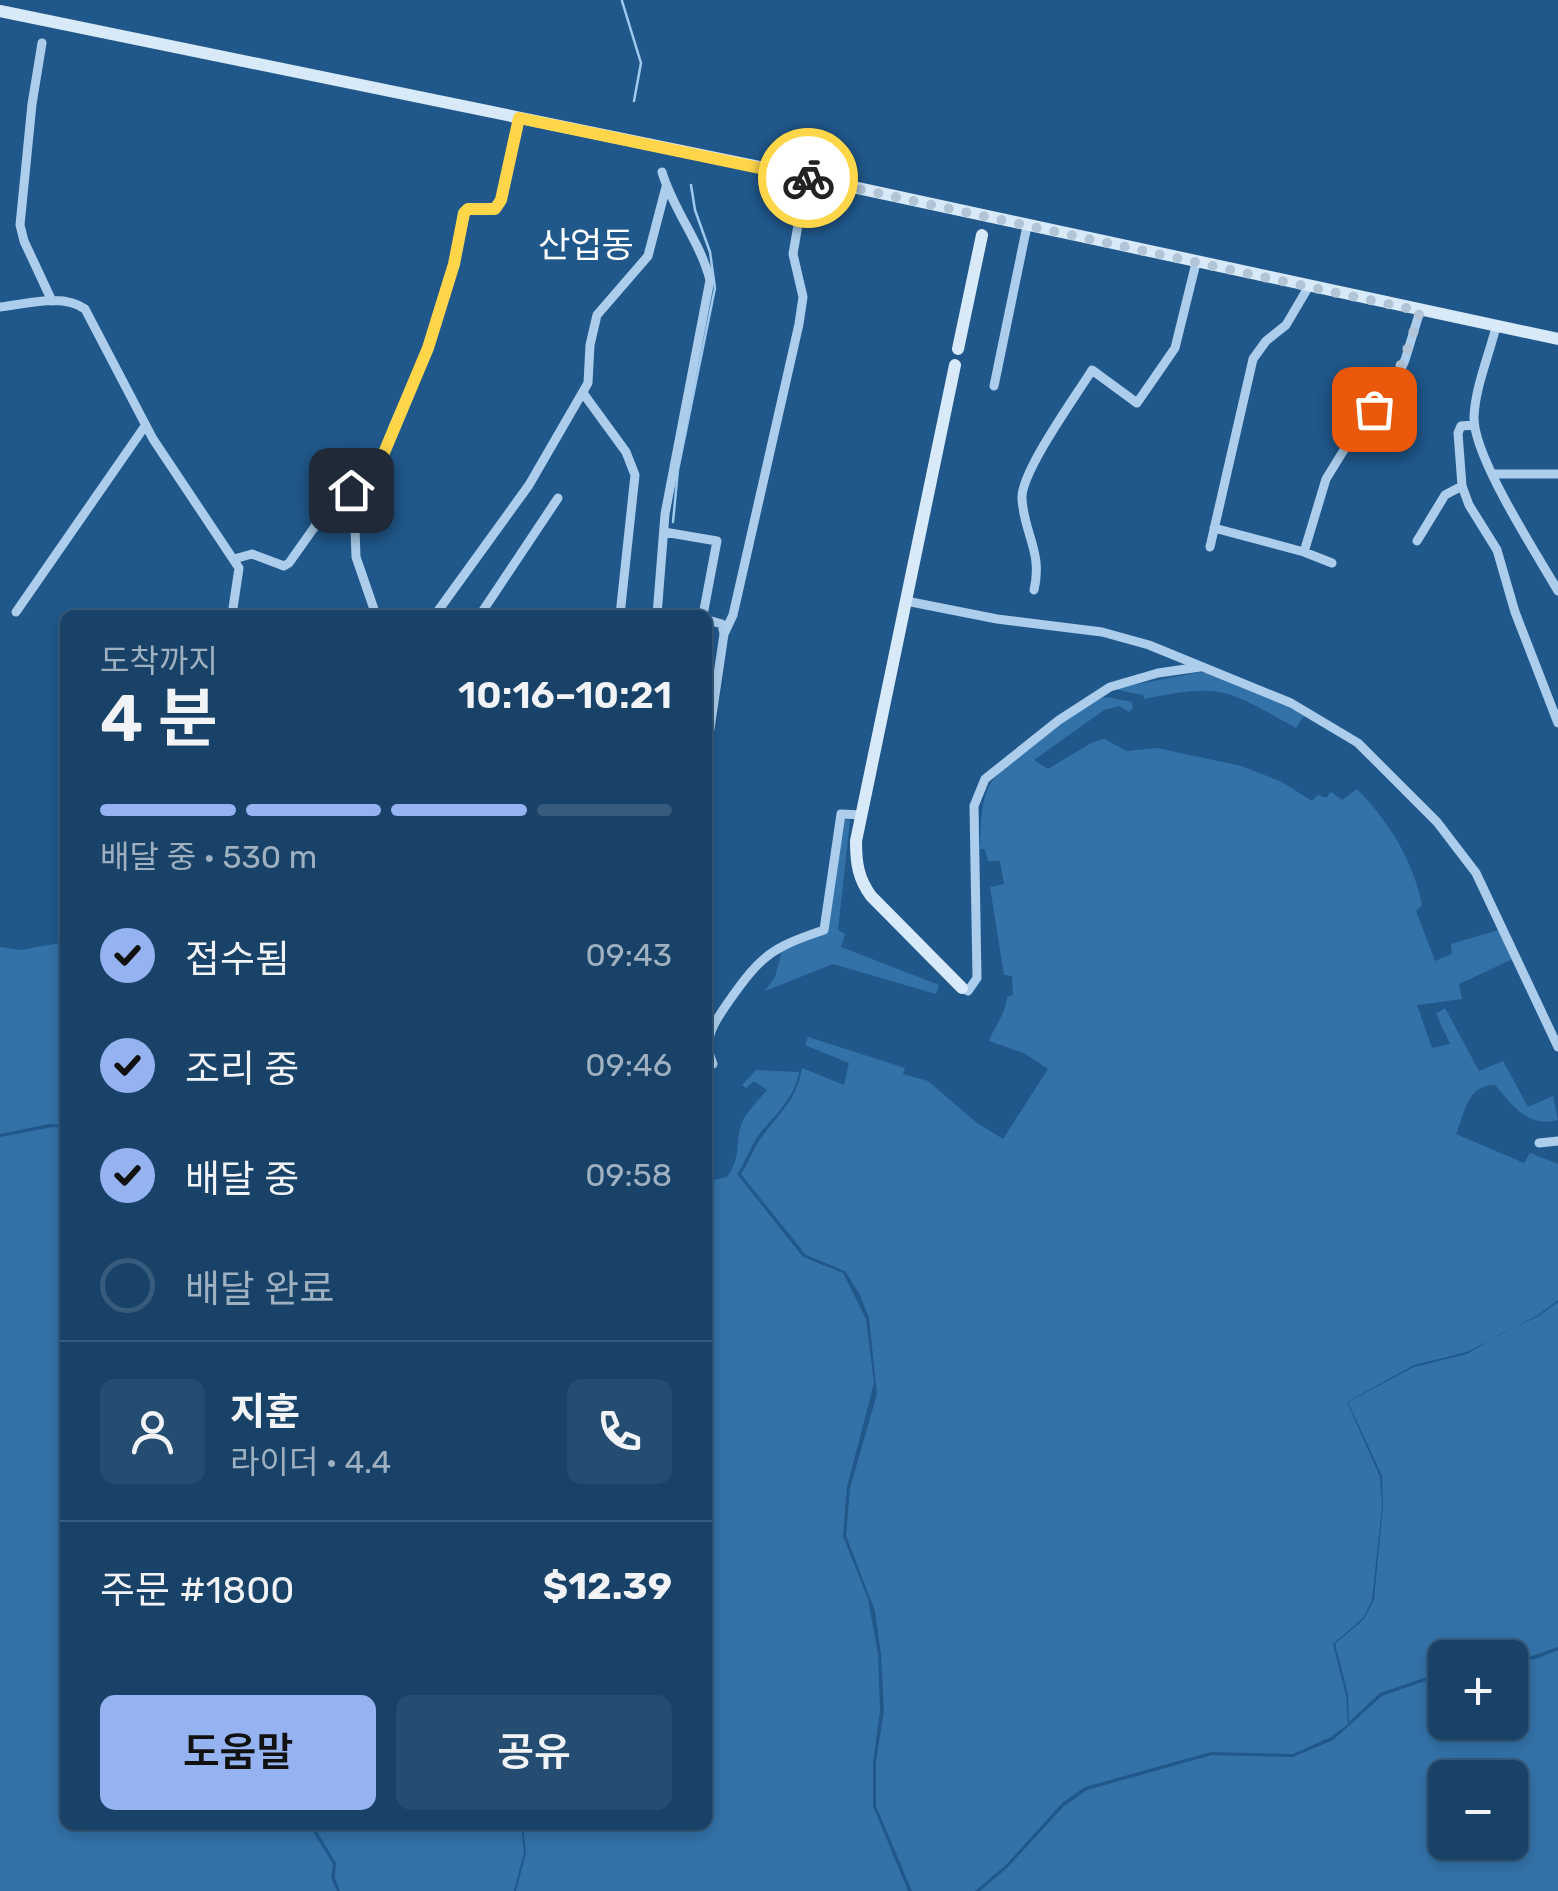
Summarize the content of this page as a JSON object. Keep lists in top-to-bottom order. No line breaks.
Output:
{"districts":["산업동"],"page":{"heading":["4 분","도착까지","10:16–10:21"],"panel":["지훈","라이더 · 4.4","주문 #1800","$12.39"],"bar":"배달 중 · 530 m","list":[["접수됨","09:43"],["조리 중","09:46"],["배달 중","09:58"],"배달 완료"],"map_buttons":["+","−"],"buttons":["도움말","공유"]}}
